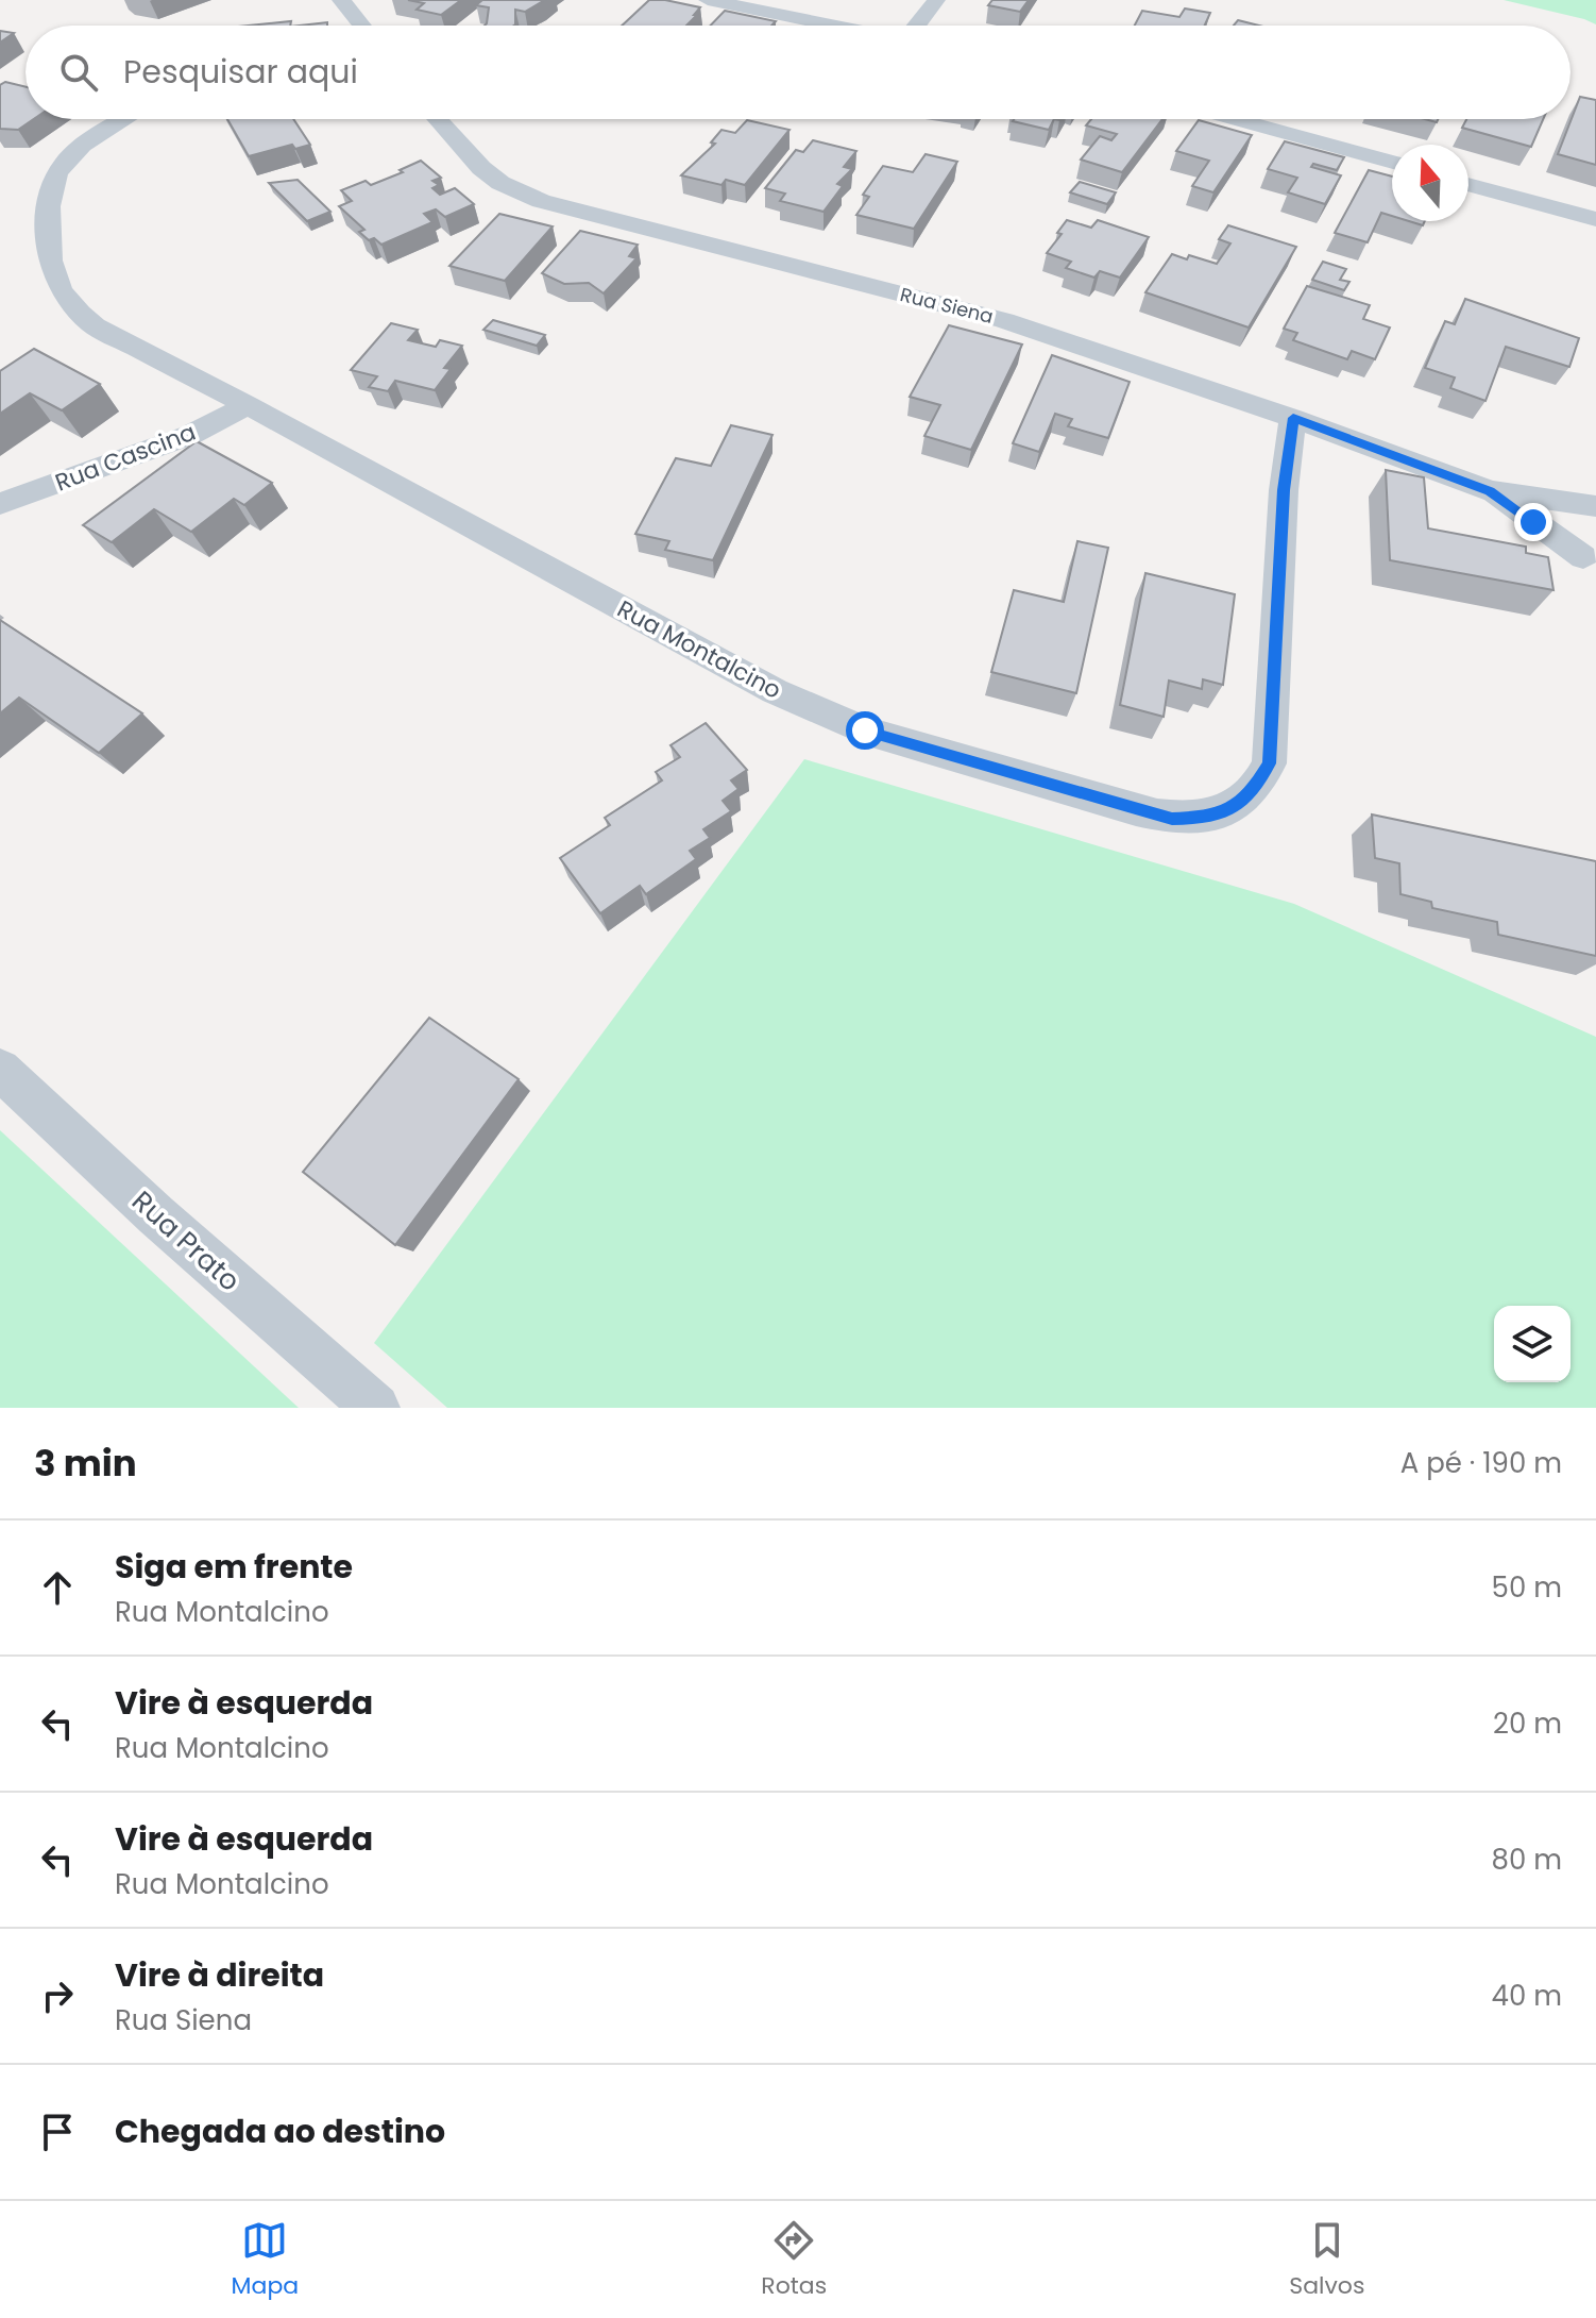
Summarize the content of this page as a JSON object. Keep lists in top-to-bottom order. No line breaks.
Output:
{"streets":{"street":["Rua Siena","Rua Cascina","Rua Montalcino","Rua Prato"]},"crossings":[["Rua Siena","Rua Montalcino"],["Rua Cascina","Rua Montalcino"]],"north":"top","page":{"search":"Pesquisar aqui","heading":["3 min","A pé · 190 m"],"list":[["Siga em frente","Rua Montalcino","50 m"],["Vire à esquerda","Rua Montalcino","20 m"],["Vire à esquerda","Rua Montalcino","80 m"],["Vire à direita","Rua Siena","40 m"],"Chegada ao destino"],"nav":["Mapa","Rotas","Salvos"]}}
